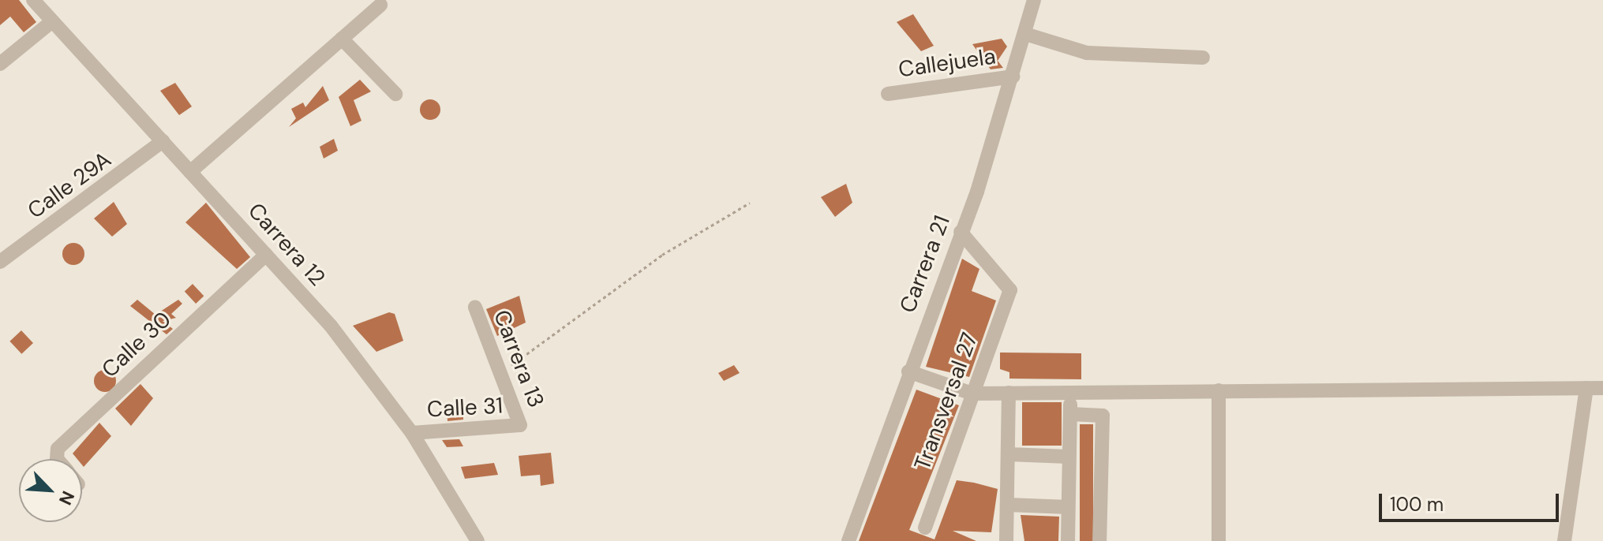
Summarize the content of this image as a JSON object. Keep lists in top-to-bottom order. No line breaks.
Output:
{"streets":{"street":["Callejuela","Calle 29A","Carrera 12","Carrera 21","Calle 30","Carrera 13","Transversal 27","Calle 31"]},"crossings":[["Callejuela","Carrera 21"],["Calle 29A","Carrera 12"],["Carrera 12","Calle 30"],["Carrera 12","Calle 31"],["Carrera 21","Transversal 27"],["Carrera 13","Calle 31"]],"scale_bar":"100 m","north":"bottom right"}
